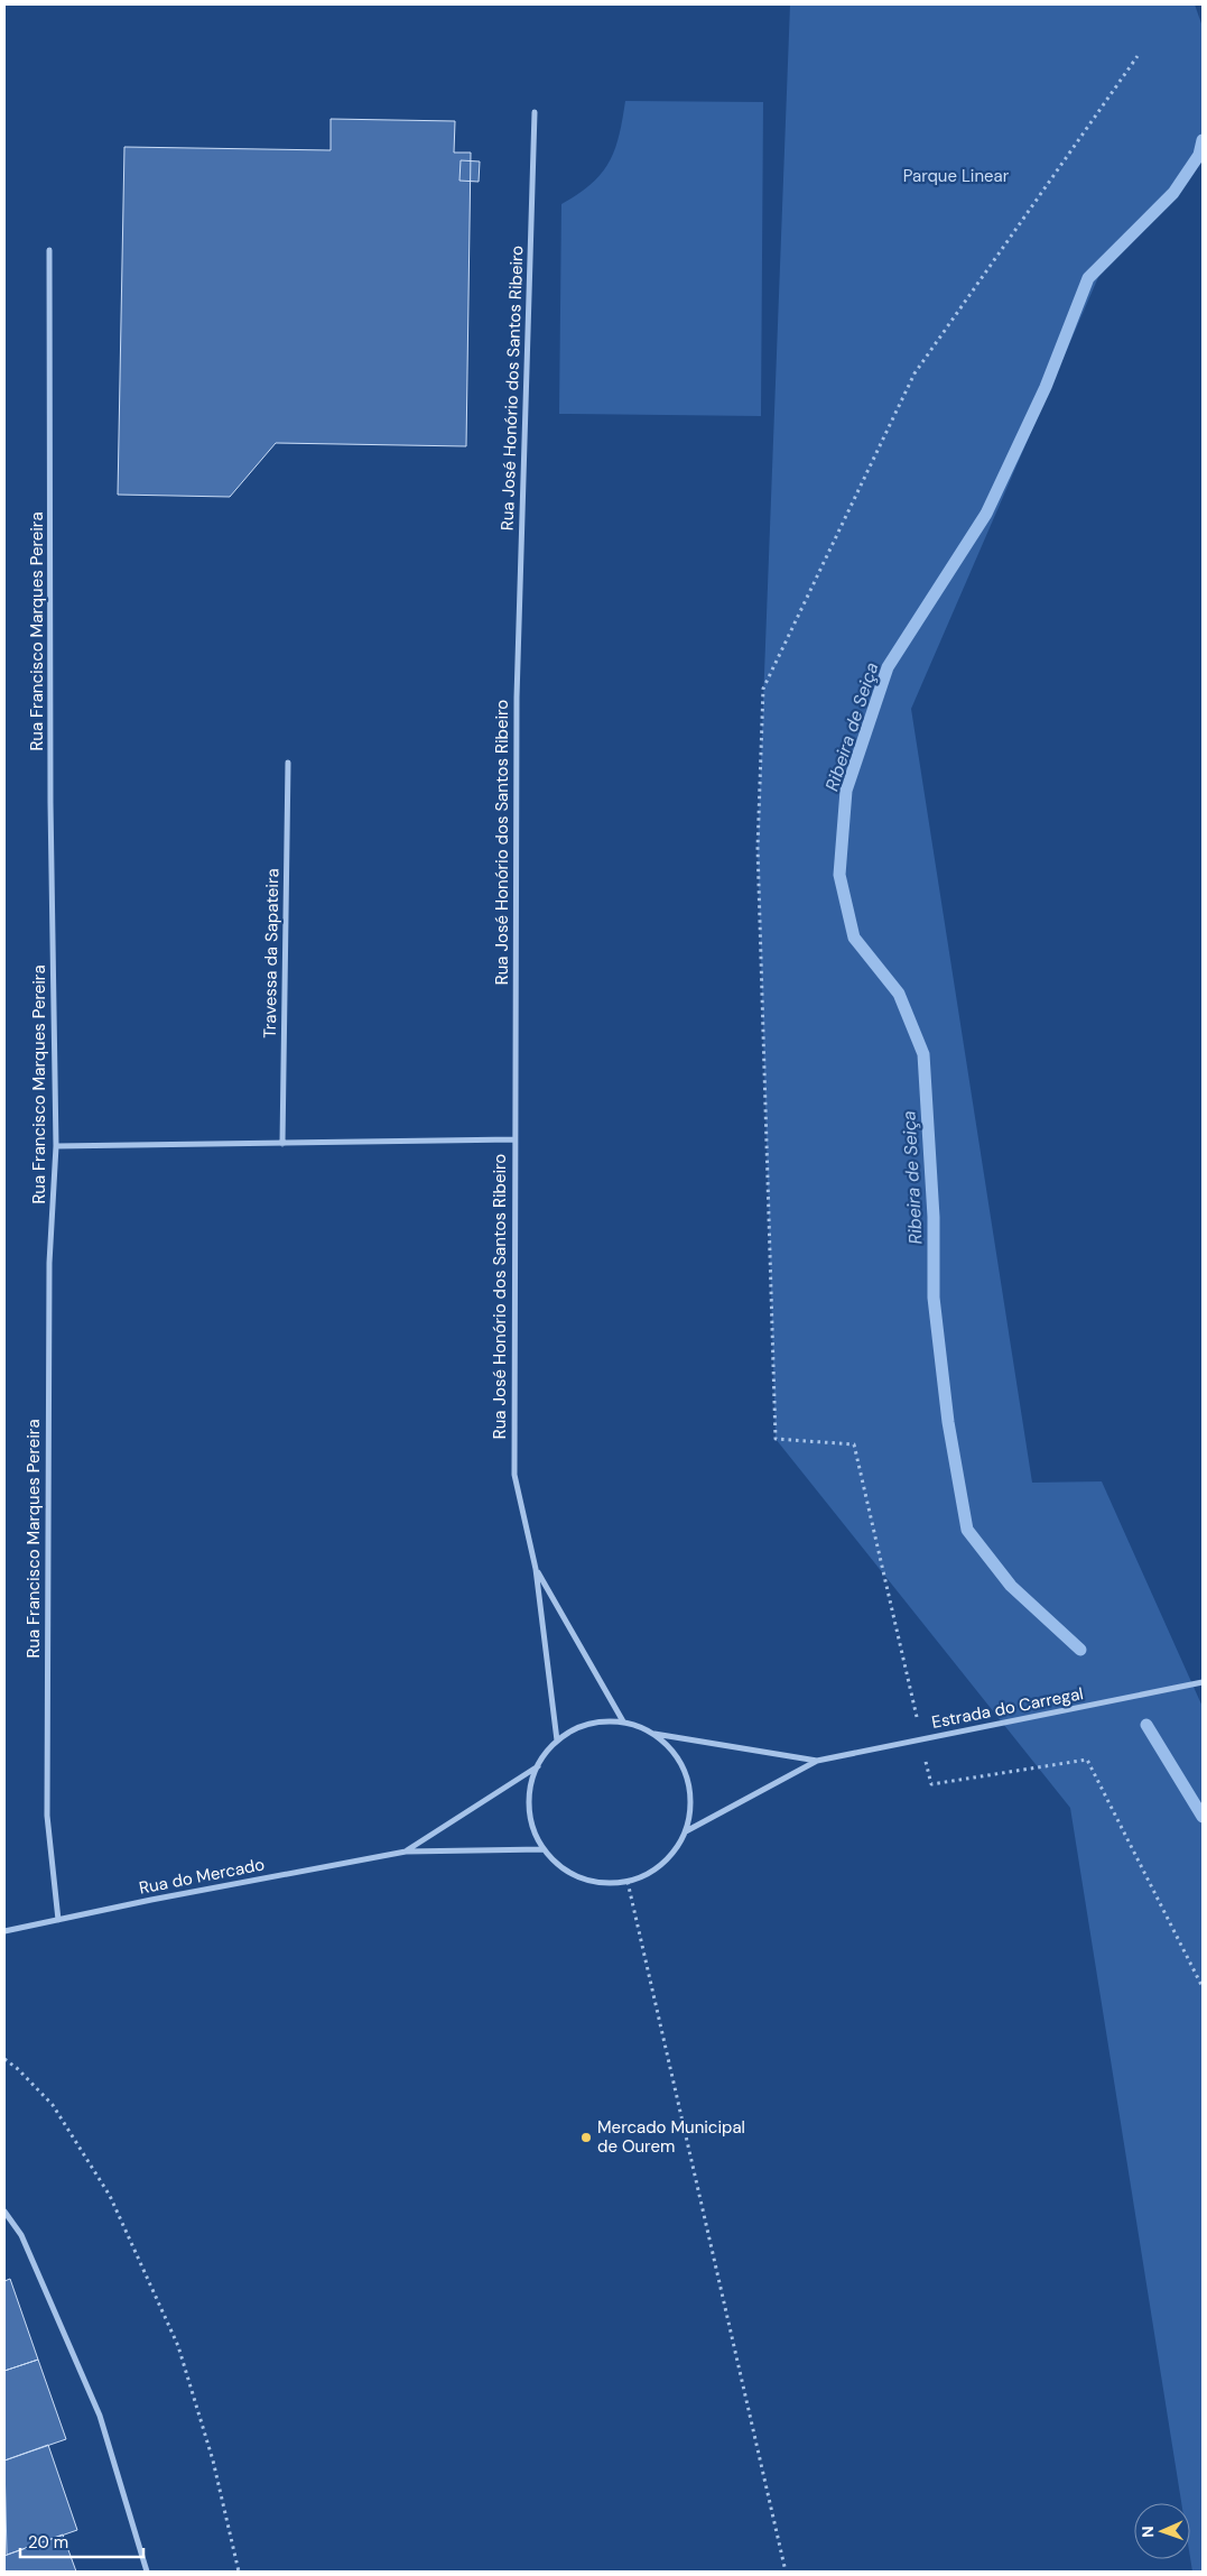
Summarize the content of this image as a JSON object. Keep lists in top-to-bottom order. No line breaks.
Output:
{"streets":{"street":["Rua José Honório dos Santos Ribeiro","Rua Francisco Marques Pereira","Travessa da Sapateira","Estrada do Carregal","Rua do Mercado"]},"crossings":[["Rua José Honório dos Santos Ribeiro","Estrada do Carregal"],["Rua José Honório dos Santos Ribeiro","Rua do Mercado"],["Rua Francisco Marques Pereira","Rua do Mercado"],["Estrada do Carregal","Rua do Mercado"]],"water":["Ribeira de Seiça"],"parks":["Parque Linear"],"places":["Mercado Municipal de Ourem"],"scale_bar":"20 m","north":"left"}
